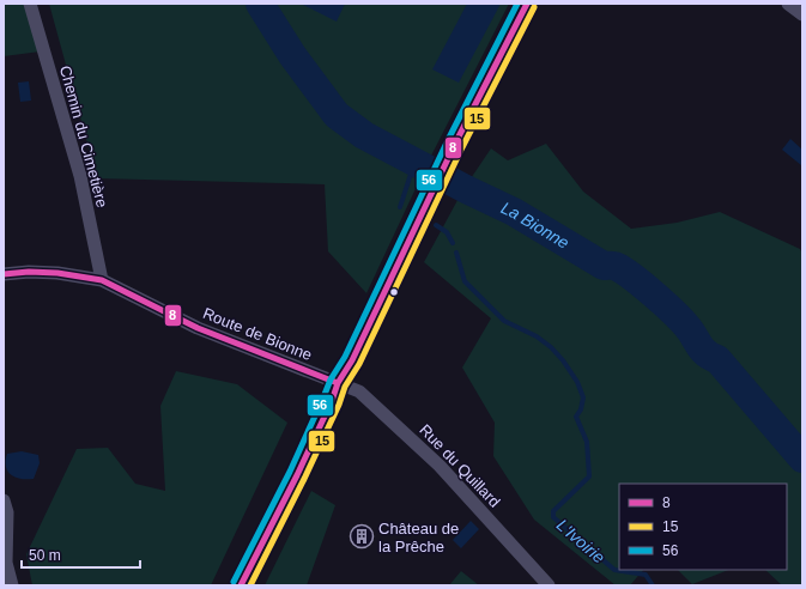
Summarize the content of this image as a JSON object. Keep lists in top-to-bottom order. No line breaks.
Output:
{"streets":{"street":["Chemin du Cimetière","Route de Bionne","Rue du Quillard"]},"crossings":[["Chemin du Cimetière","Route de Bionne"],["Route de Bionne","Rue du Quillard"]],"water":["La Bionne","L'Ivoirie"],"places":{"building":["Château de la Prêche"]},"lines":["transit line 8","transit line 56","transit line 15"],"legend":["8","15","56"],"scale_bar":"50 m"}
